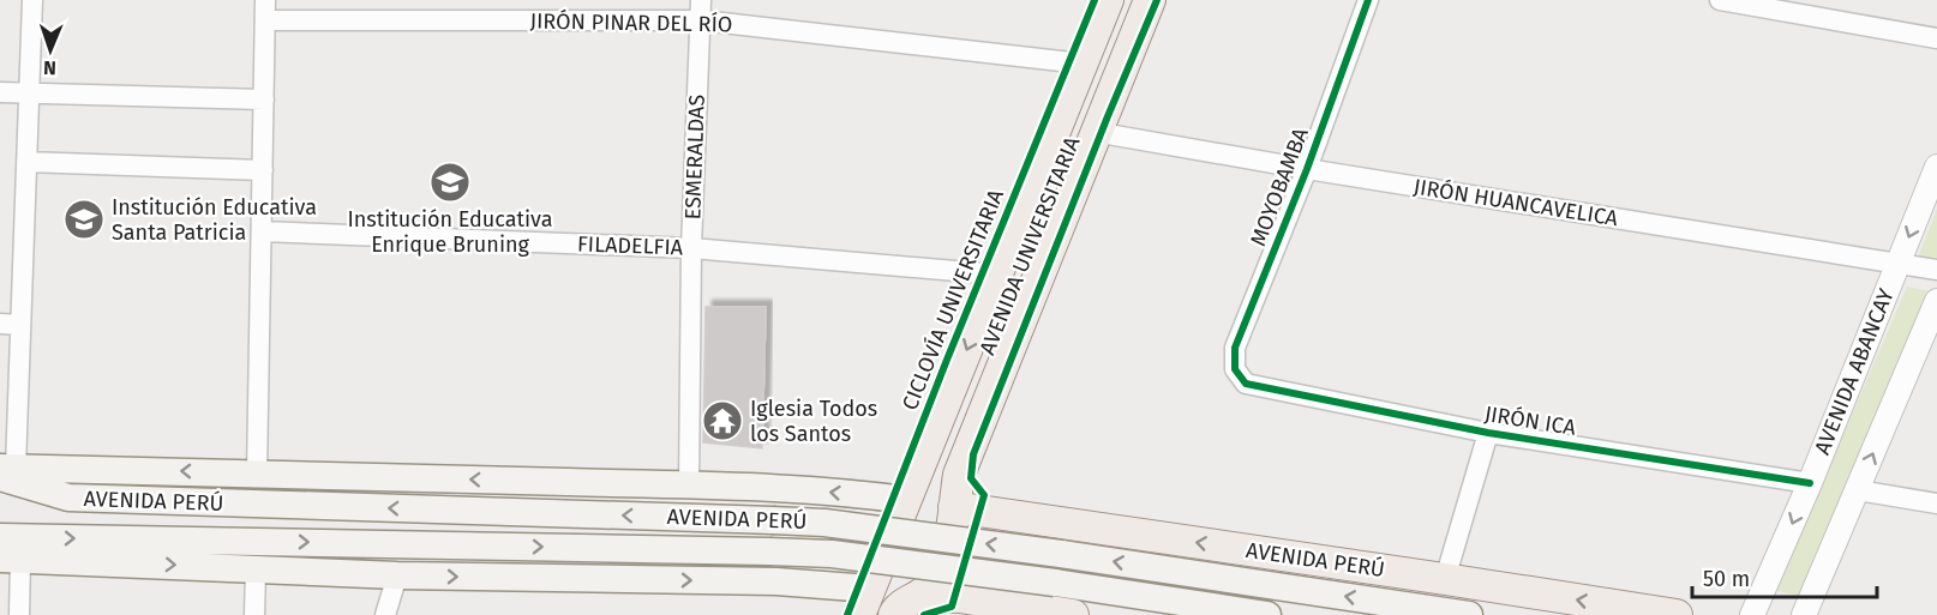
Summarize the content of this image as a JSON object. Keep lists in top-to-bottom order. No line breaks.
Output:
{"streets":{"main road":["AVENIDA UNIVERSITARIA","AVENIDA PERÚ"],"street":["JIRÓN PINAR DEL RÍO","ESMERALDAS","MOYOBAMBA","JIRÓN HUANCAVELICA","FILADELFIA","AVENIDA ABANCAY","JIRÓN ICA"],"cycle path":["CICLOVÍA UNIVERSITARIA"]},"crossings":[["JIRÓN PINAR DEL RÍO","ESMERALDAS"],["JIRÓN PINAR DEL RÍO","AVENIDA UNIVERSITARIA"],["ESMERALDAS","FILADELFIA"],["ESMERALDAS","AVENIDA PERÚ"],["MOYOBAMBA","JIRÓN HUANCAVELICA"],["MOYOBAMBA","JIRÓN ICA"],["JIRÓN HUANCAVELICA","AVENIDA UNIVERSITARIA"],["JIRÓN HUANCAVELICA","AVENIDA ABANCAY"],["FILADELFIA","AVENIDA UNIVERSITARIA"],["AVENIDA UNIVERSITARIA","AVENIDA PERÚ"],["AVENIDA ABANCAY","JIRÓN ICA"]],"places":{"school or university":["Institución Educativa Enrique Bruning","Institución Educativa Santa Patricia"],"temple":["Iglesia Todos los Santos"]},"scale_bar":"50 m","north":"bottom"}
